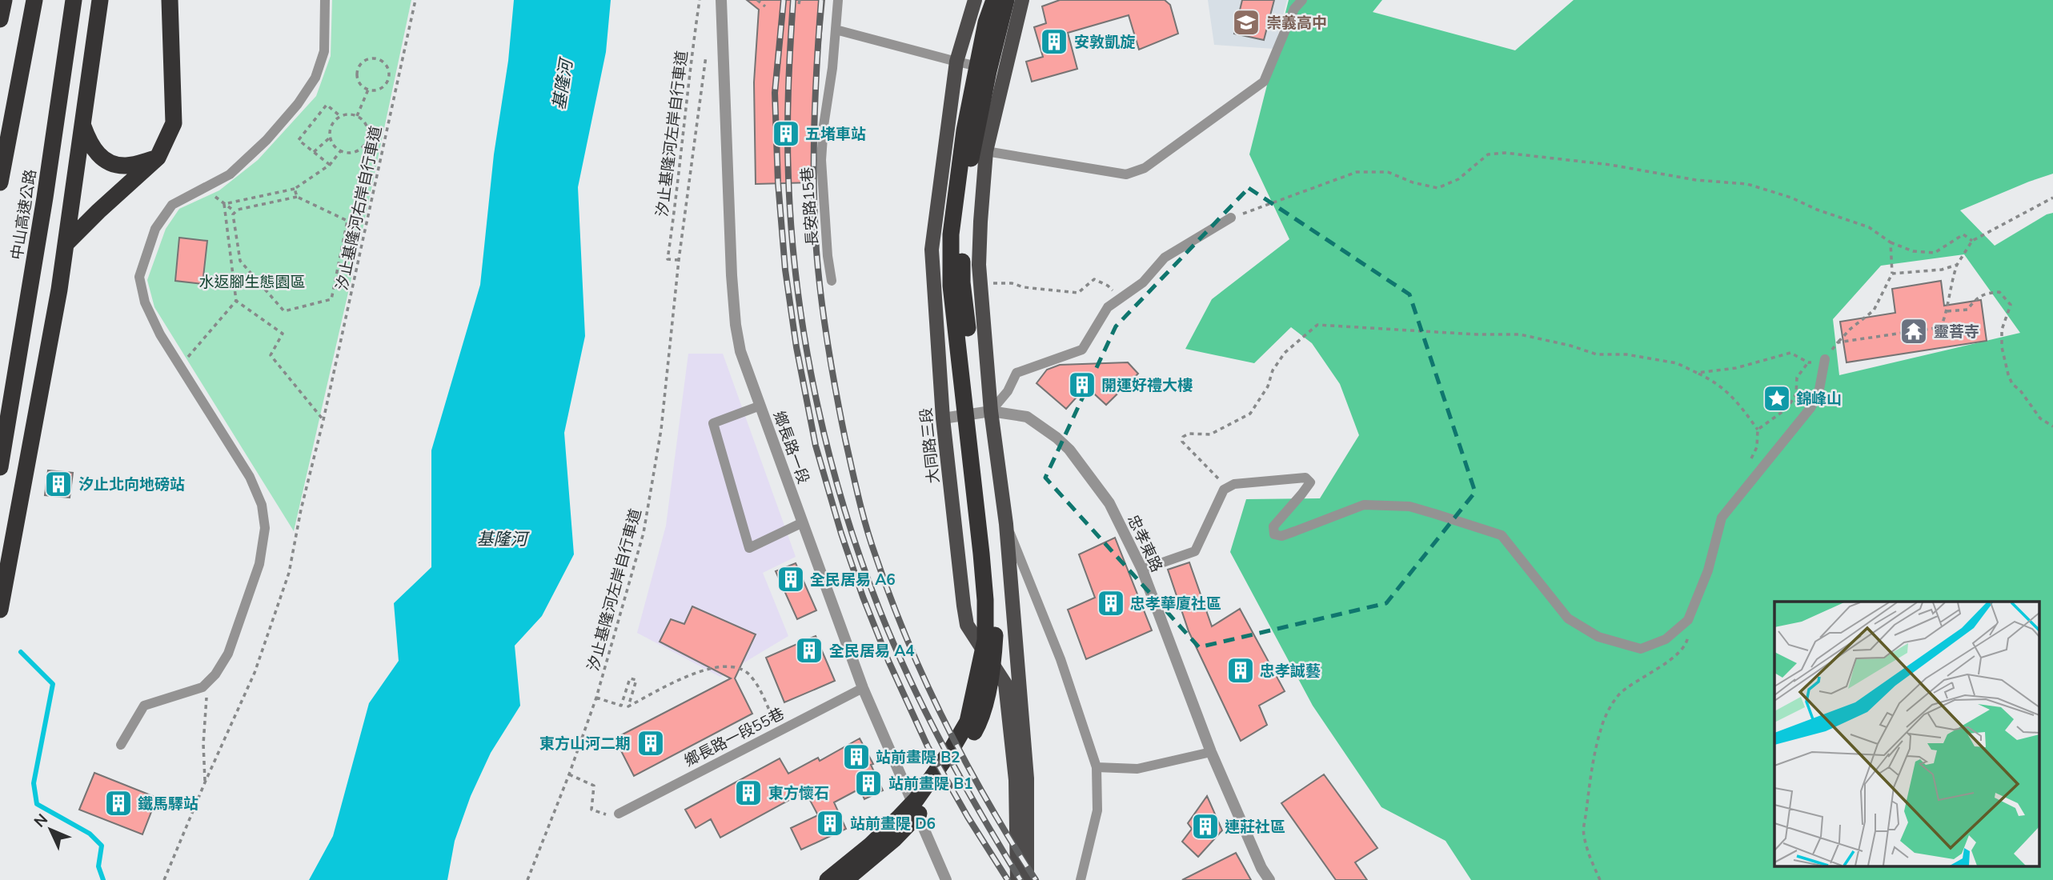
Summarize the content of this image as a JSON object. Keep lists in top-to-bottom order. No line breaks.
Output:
{"streets":{"highway":["中山高速公路"],"main road":["大同路三段"],"street":["鄉長路一段","忠孝東路"],"lane":["長安路15巷","鄉長路一段55巷"],"path":["汐止基隆河左岸自行車道","汐止基隆河右岸自行車道"]},"crossings":[["大同路三段","忠孝東路"],["鄉長路一段","鄉長路一段55巷"]],"water":["基隆河"],"parks":["水返腳生態園區"],"places":{"school or university":["崇義高中"],"building":["安敦凱旋","五堵車站","開運好禮大樓","汐止北向地磅站","全民居易 A6","忠孝華廈社區","全民居易 A4","忠孝誠藝","東方山河二期","站前畫隄 B2","站前畫隄 B1","東方懷石","鐵馬驛站","站前畫隄 D6","連莊社區"],"temple":["靈菩寺"],"place":["錦峰山"]},"north":"top left"}
